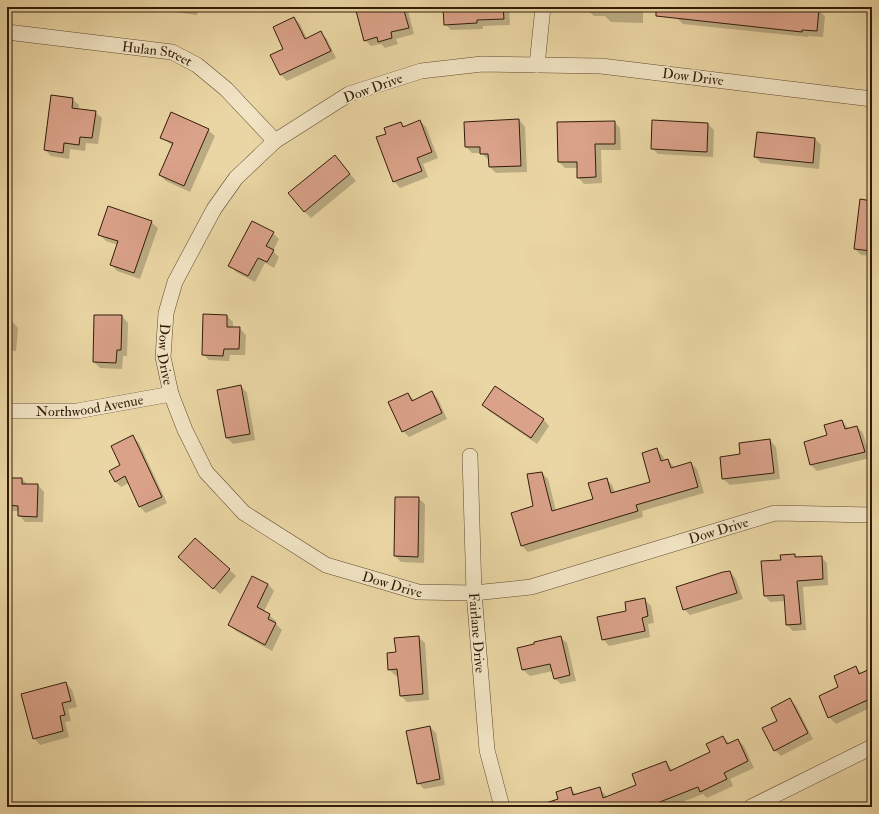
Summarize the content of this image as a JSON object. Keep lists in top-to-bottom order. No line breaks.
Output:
{"streets":{"street":["Hulan Street","Dow Drive","Northwood Avenue","Fairlane Drive"]},"crossings":[["Hulan Street","Dow Drive"],["Dow Drive","Northwood Avenue"],["Dow Drive","Fairlane Drive"]]}
